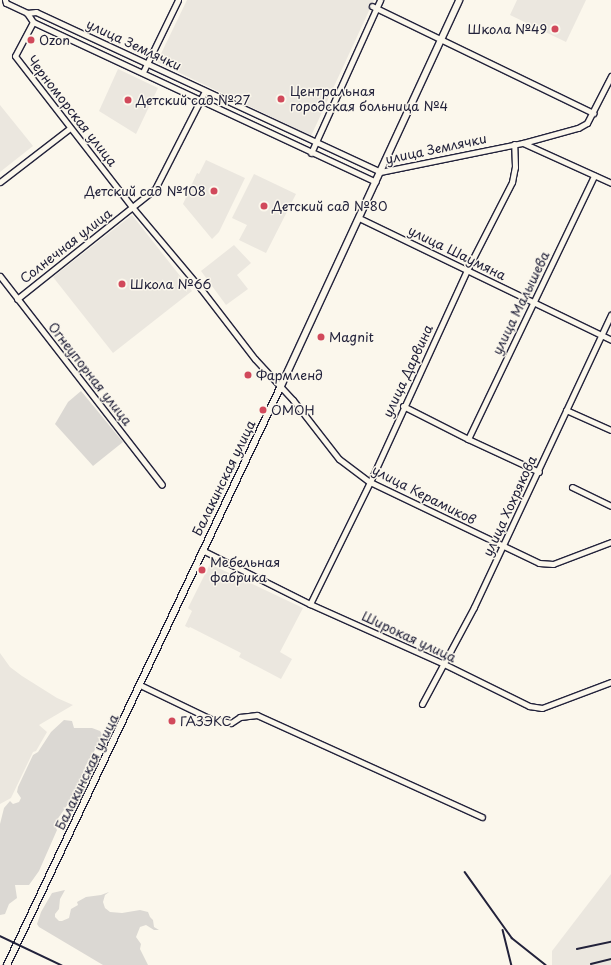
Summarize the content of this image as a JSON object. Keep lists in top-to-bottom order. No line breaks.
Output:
{"streets":{"main road":["Балакинская улица"],"street":["улица Землячки","Черноморская улица","Солнечная улица","улица Шаумяна","улица Малышева","улица Дарвина","Огнеупорная улица","улица Керамиков","улица Хохрякова","Широкая улица"]},"crossings":[["улица Землячки","Черноморская улица"],["улица Землячки","Солнечная улица"],["улица Землячки","улица Дарвина"],["улица Землячки","Балакинская улица"],["Черноморская улица","Солнечная улица"],["Черноморская улица","Балакинская улица"],["Черноморская улица","улица Керамиков"],["Солнечная улица","Огнеупорная улица"],["улица Шаумяна","улица Малышева"],["улица Шаумяна","улица Дарвина"],["улица Шаумяна","Балакинская улица"],["улица Шаумяна","улица Хохрякова"],["улица Дарвина","улица Керамиков"],["улица Дарвина","Широкая улица"],["Балакинская улица","улица Керамиков"],["Балакинская улица","Широкая улица"],["улица Керамиков","улица Хохрякова"],["улица Хохрякова","Широкая улица"]],"places":["Школа №49","Ozon","Центральная городская больница №4","Детский сад №27","Детский сад №108","Детский сад №80","Школа №66","Magnit","Фармленд","ОМОН","Мебельная фабрика","ГАЗЭКС"]}
